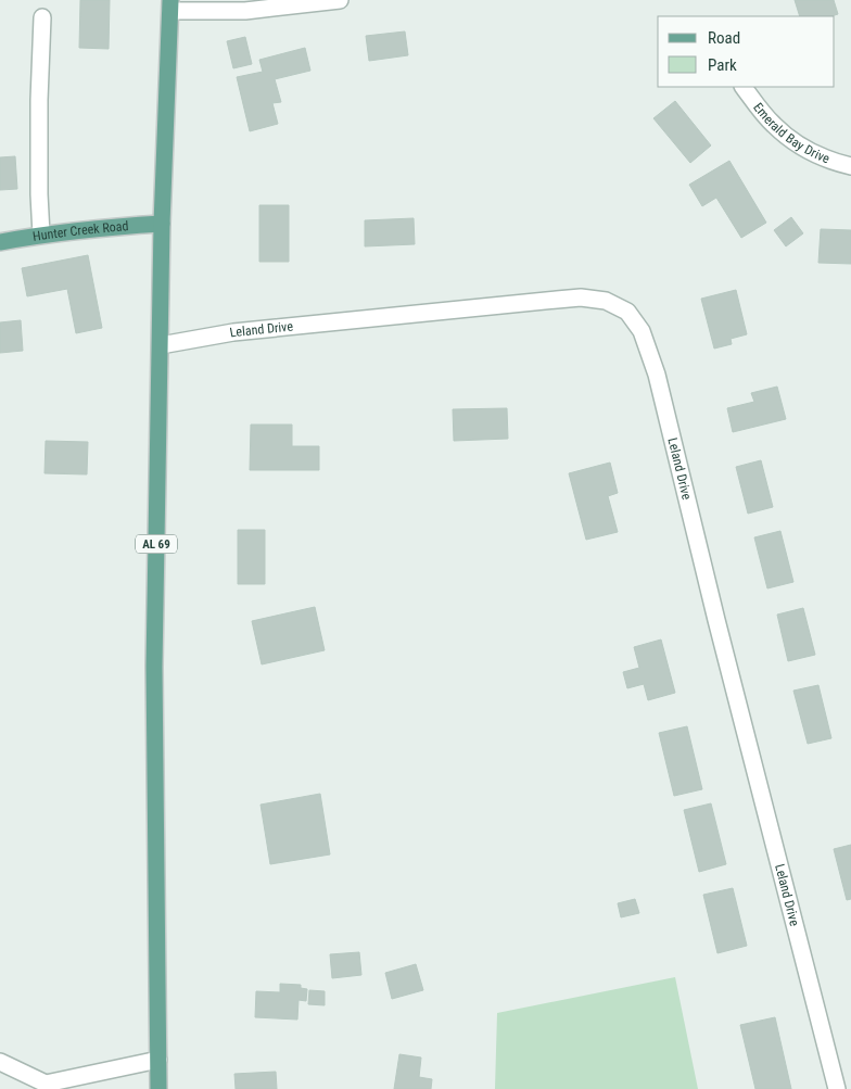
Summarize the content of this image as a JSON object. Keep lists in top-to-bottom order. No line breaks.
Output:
{"streets":{"main road":["Hunter Creek Road","AL 69"],"street":["Emerald Bay Drive","Leland Drive"]},"crossings":[["Hunter Creek Road","AL 69"],["Leland Drive","AL 69"]],"legend":["Road","Park"]}
